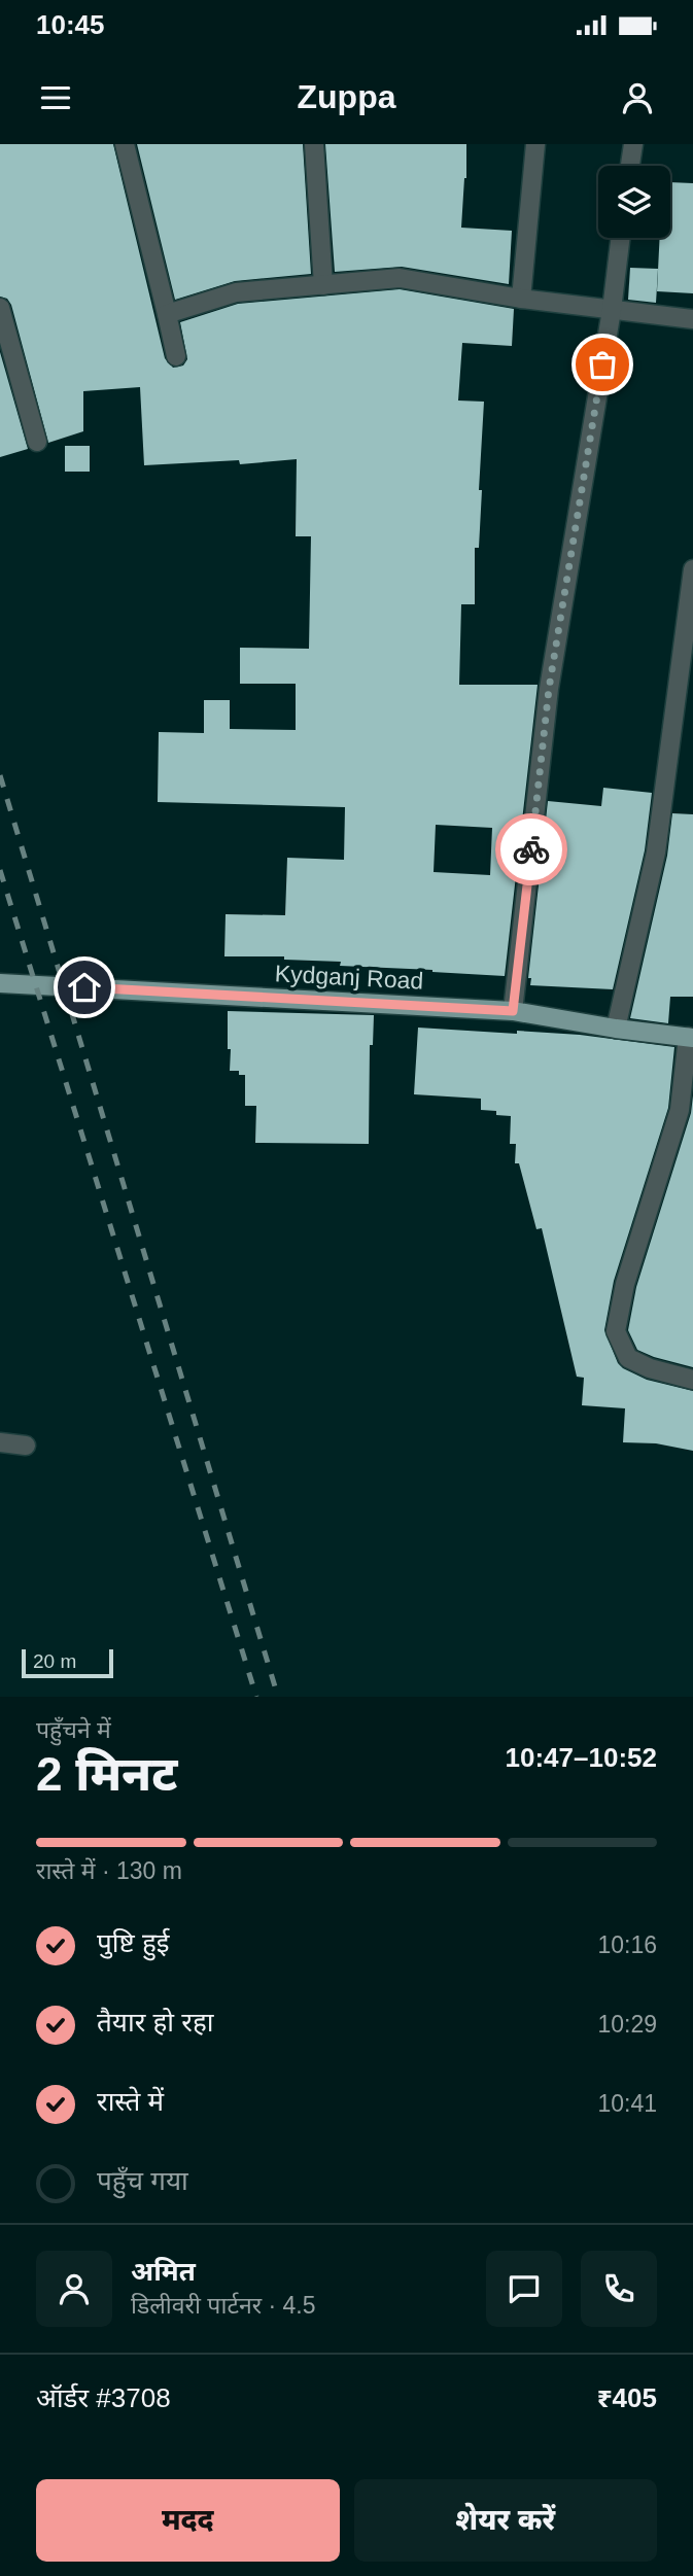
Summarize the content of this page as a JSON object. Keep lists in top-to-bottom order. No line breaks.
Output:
{"streets":{"main road":["Kydganj Road"]},"scale_bar":"20 m","page":{"status":"10:45","header":"Zuppa","scale":"20 m","heading":["2 मिनट","पहुँचने में","10:47–10:52"],"panel":["अमित","डिलीवरी पार्टनर · 4.5","ऑर्डर #3708","₹405"],"bar":"रास्ते में · 130 m","list":[["पुष्टि हुई","10:16"],["तैयार हो रहा","10:29"],["रास्ते में","10:41"],"पहुँच गया"],"buttons":["मदद","शेयर करें"]}}
